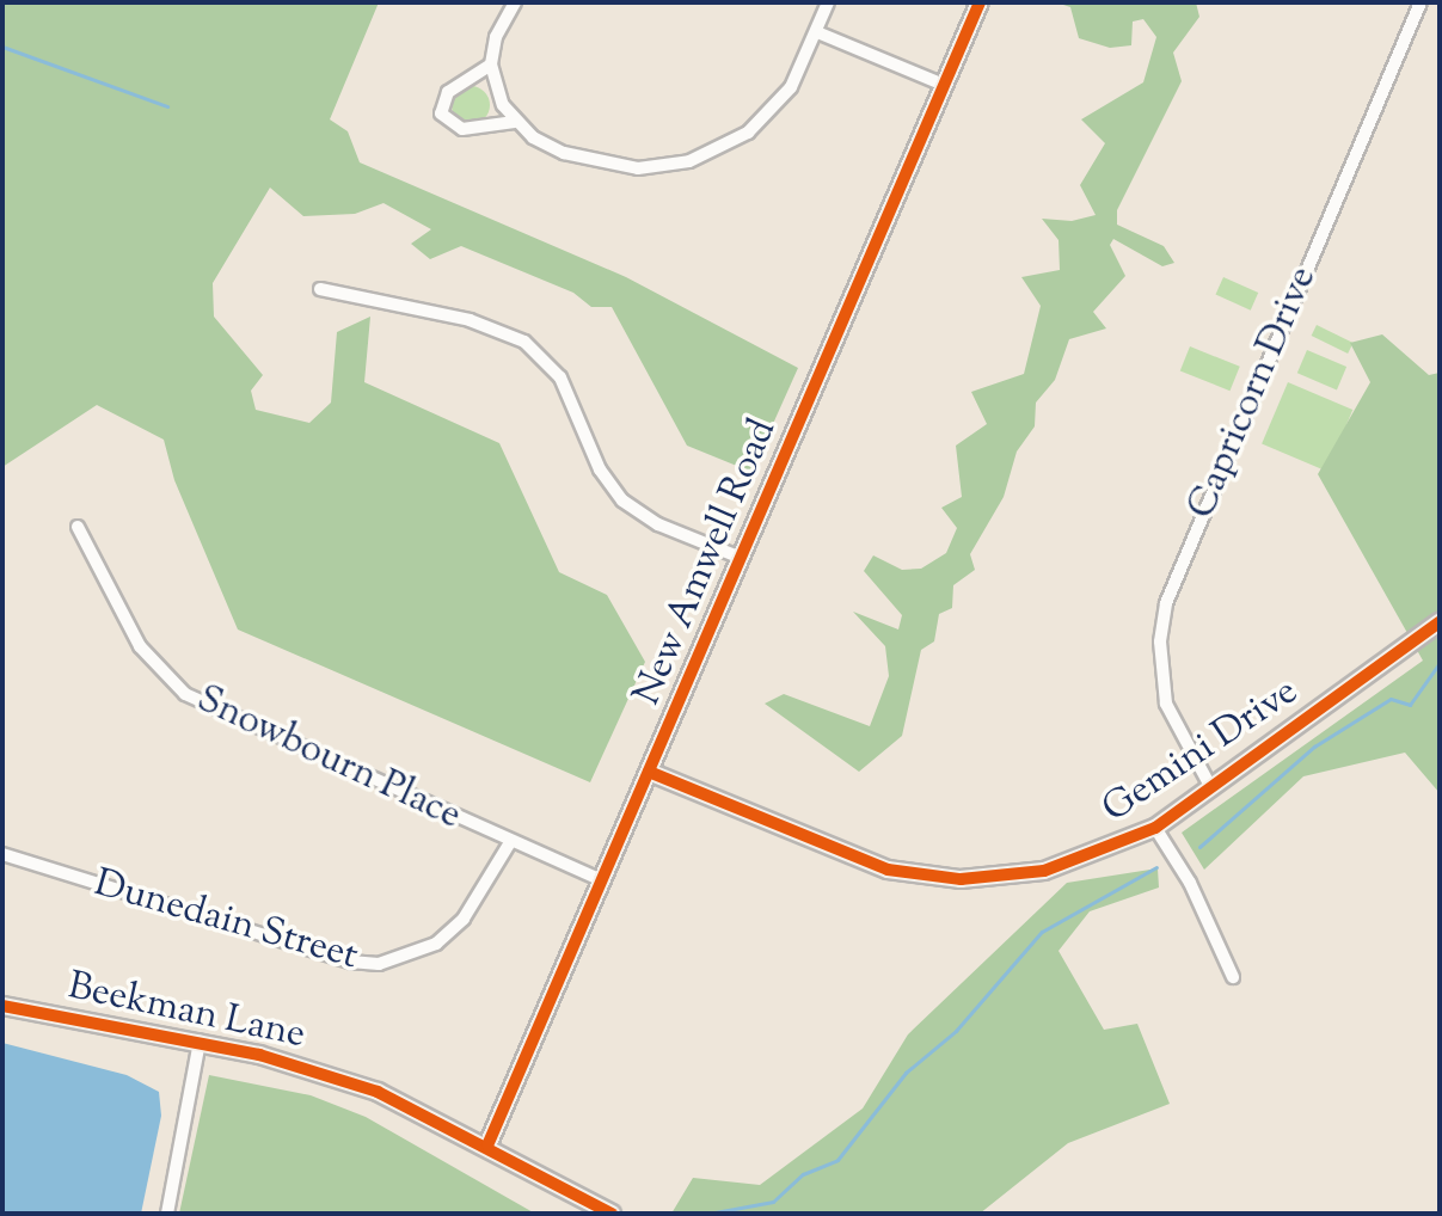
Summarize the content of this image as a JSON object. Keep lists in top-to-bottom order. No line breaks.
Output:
{"streets":{"street":["Capricorn Drive","New Amwell Road","Gemini Drive","Snowbourn Place","Dunedain Street","Beekman Lane"]},"crossings":[["Capricorn Drive","Gemini Drive"],["New Amwell Road","Gemini Drive"],["New Amwell Road","Snowbourn Place"],["New Amwell Road","Beekman Lane"],["Snowbourn Place","Dunedain Street"]]}
